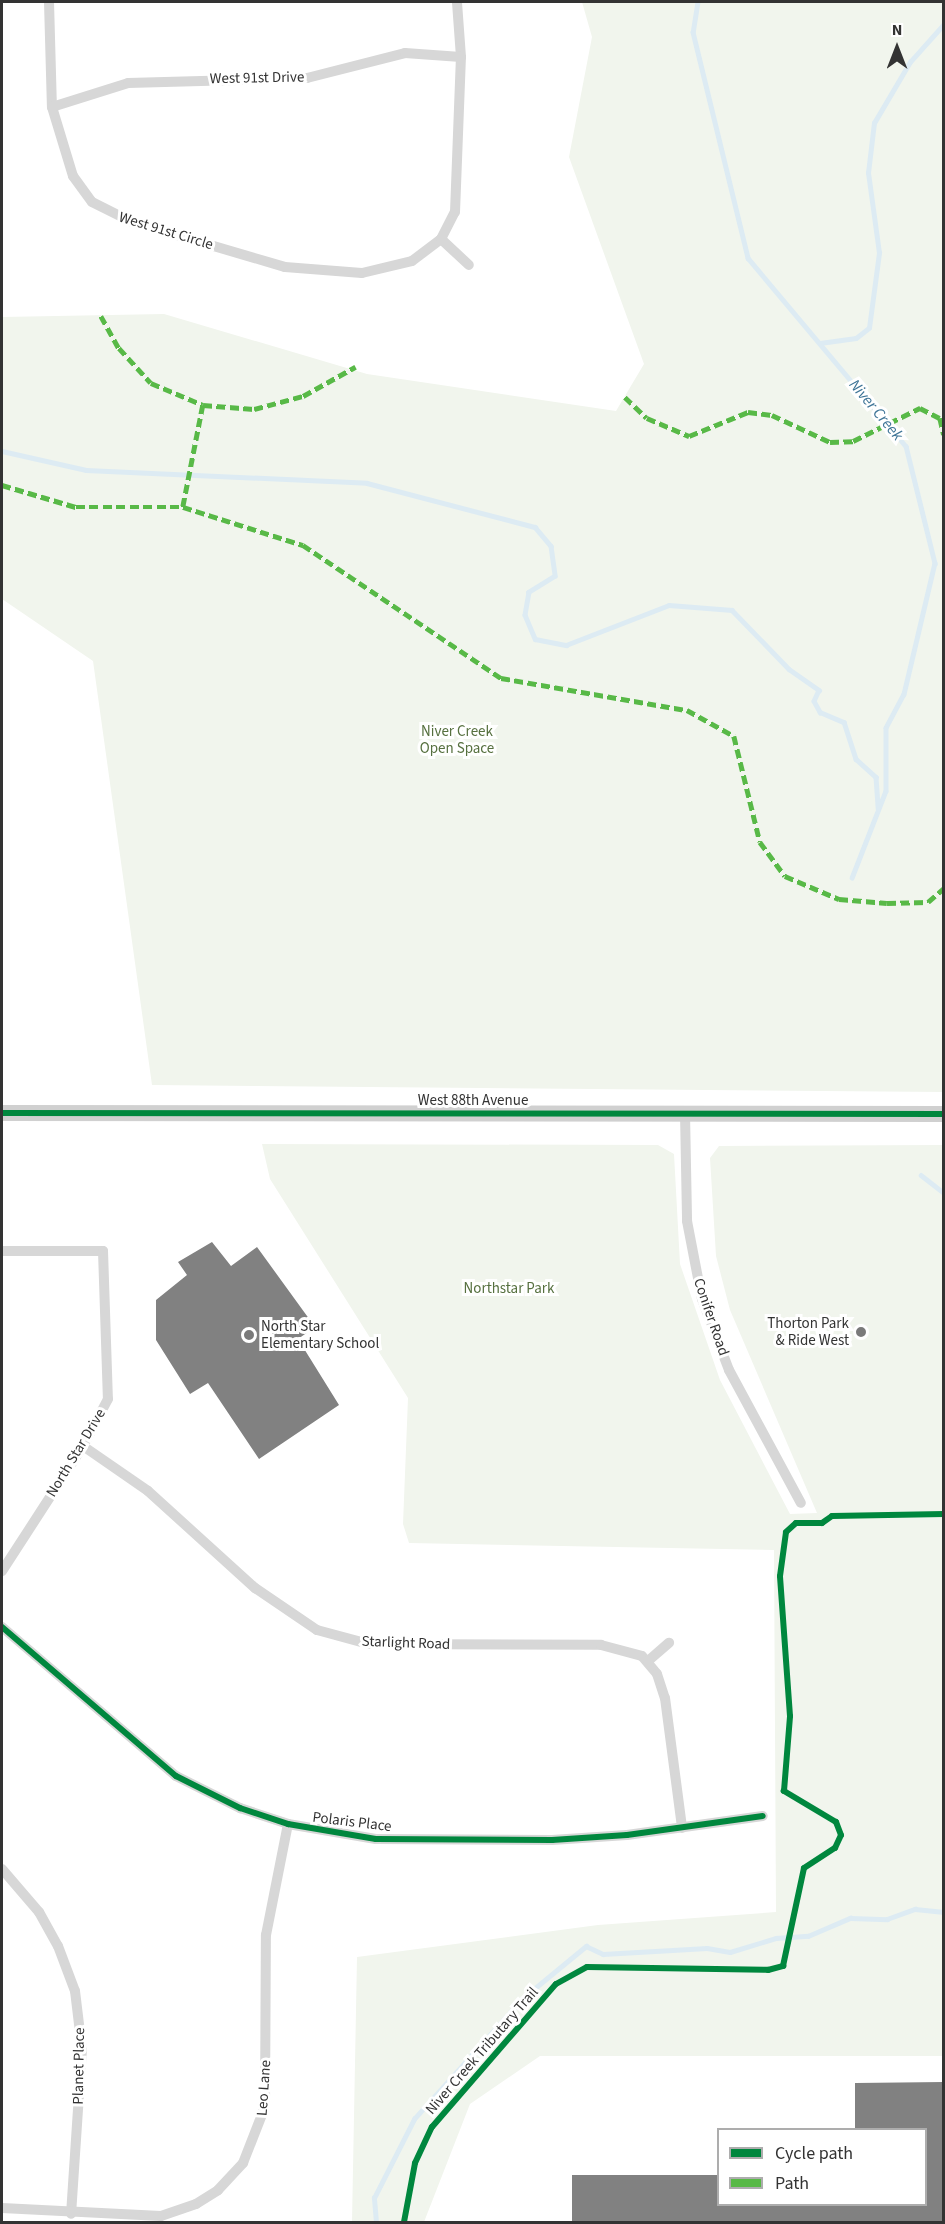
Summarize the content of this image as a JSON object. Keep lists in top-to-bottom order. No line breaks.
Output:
{"streets":{"main road":["West 88th Avenue"],"street":["West 91st Drive","West 91st Circle","Conifer Road","North Star Drive","Starlight Road","Polaris Place","Planet Place","Leo Lane"],"cycle path":["Niver Creek Tributary Trail"]},"crossings":[["West 91st Drive","West 91st Circle"],["West 88th Avenue","Conifer Road"],["North Star Drive","Starlight Road"],["Polaris Place","Leo Lane"],["Planet Place","Leo Lane"]],"water":["Niver Creek"],"parks":["Niver Creek Open Space","Northstar Park"],"places":["Thorton Park & Ride West","North Star Elementary School"],"legend":["Cycle path","Path"],"north":"top"}
